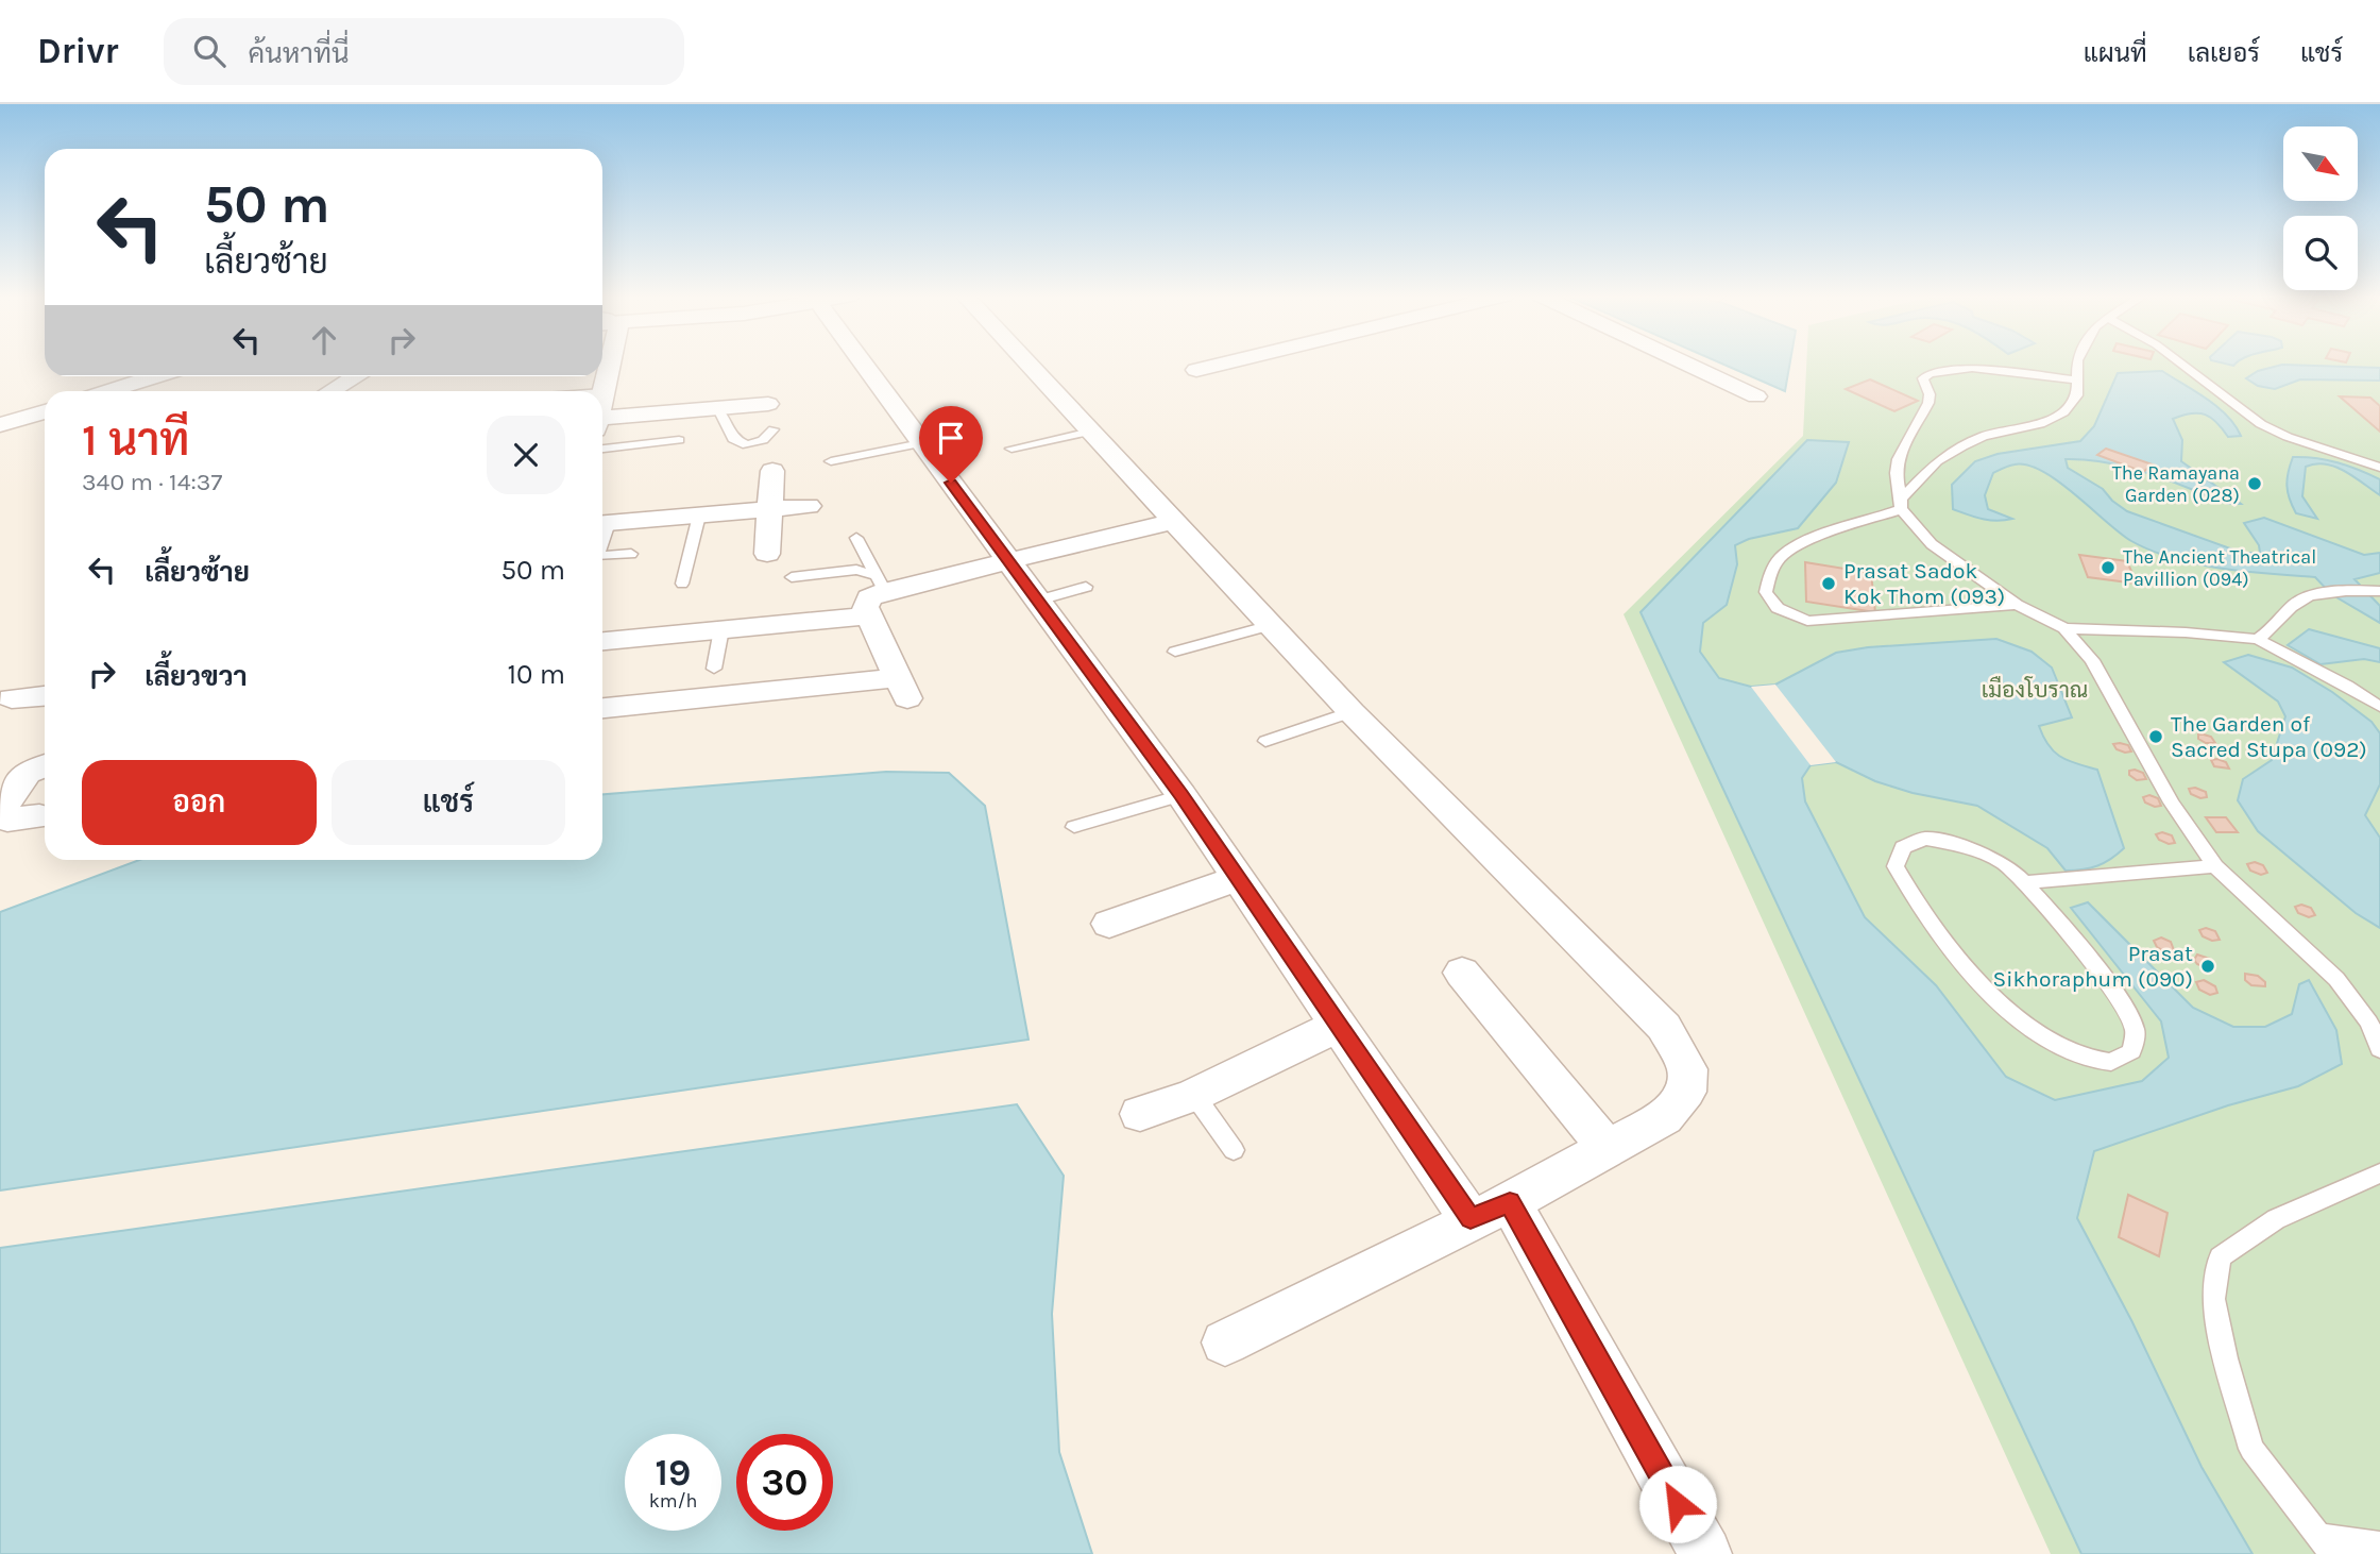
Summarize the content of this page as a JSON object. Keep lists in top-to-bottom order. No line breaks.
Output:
{"parks":["เมืองโบราณ"],"places":["The Ramayana Garden (028)","The Ancient Theatrical Pavillion (094)","Prasat Sadok Kok Thom (093)","The Garden of Sacred Stupa (092)","Prasat Sikhoraphum (090)"],"north":"bottom right","page":{"header":"Drivr","search":"ค้นหาที่นี่","nav":["แผนที่","เลเยอร์","แชร์"],"turn":["50 m","เลี้ยวซ้าย"],"heading":["1 นาที","340 m · 14:37"],"list":[{"name":"เลี้ยวซ้าย","value":"50 m"},{"name":"เลี้ยวขวา","value":"10 m"}],"buttons":["ออก","แชร์"],"speed":"19 km/h","limit":"30"}}
